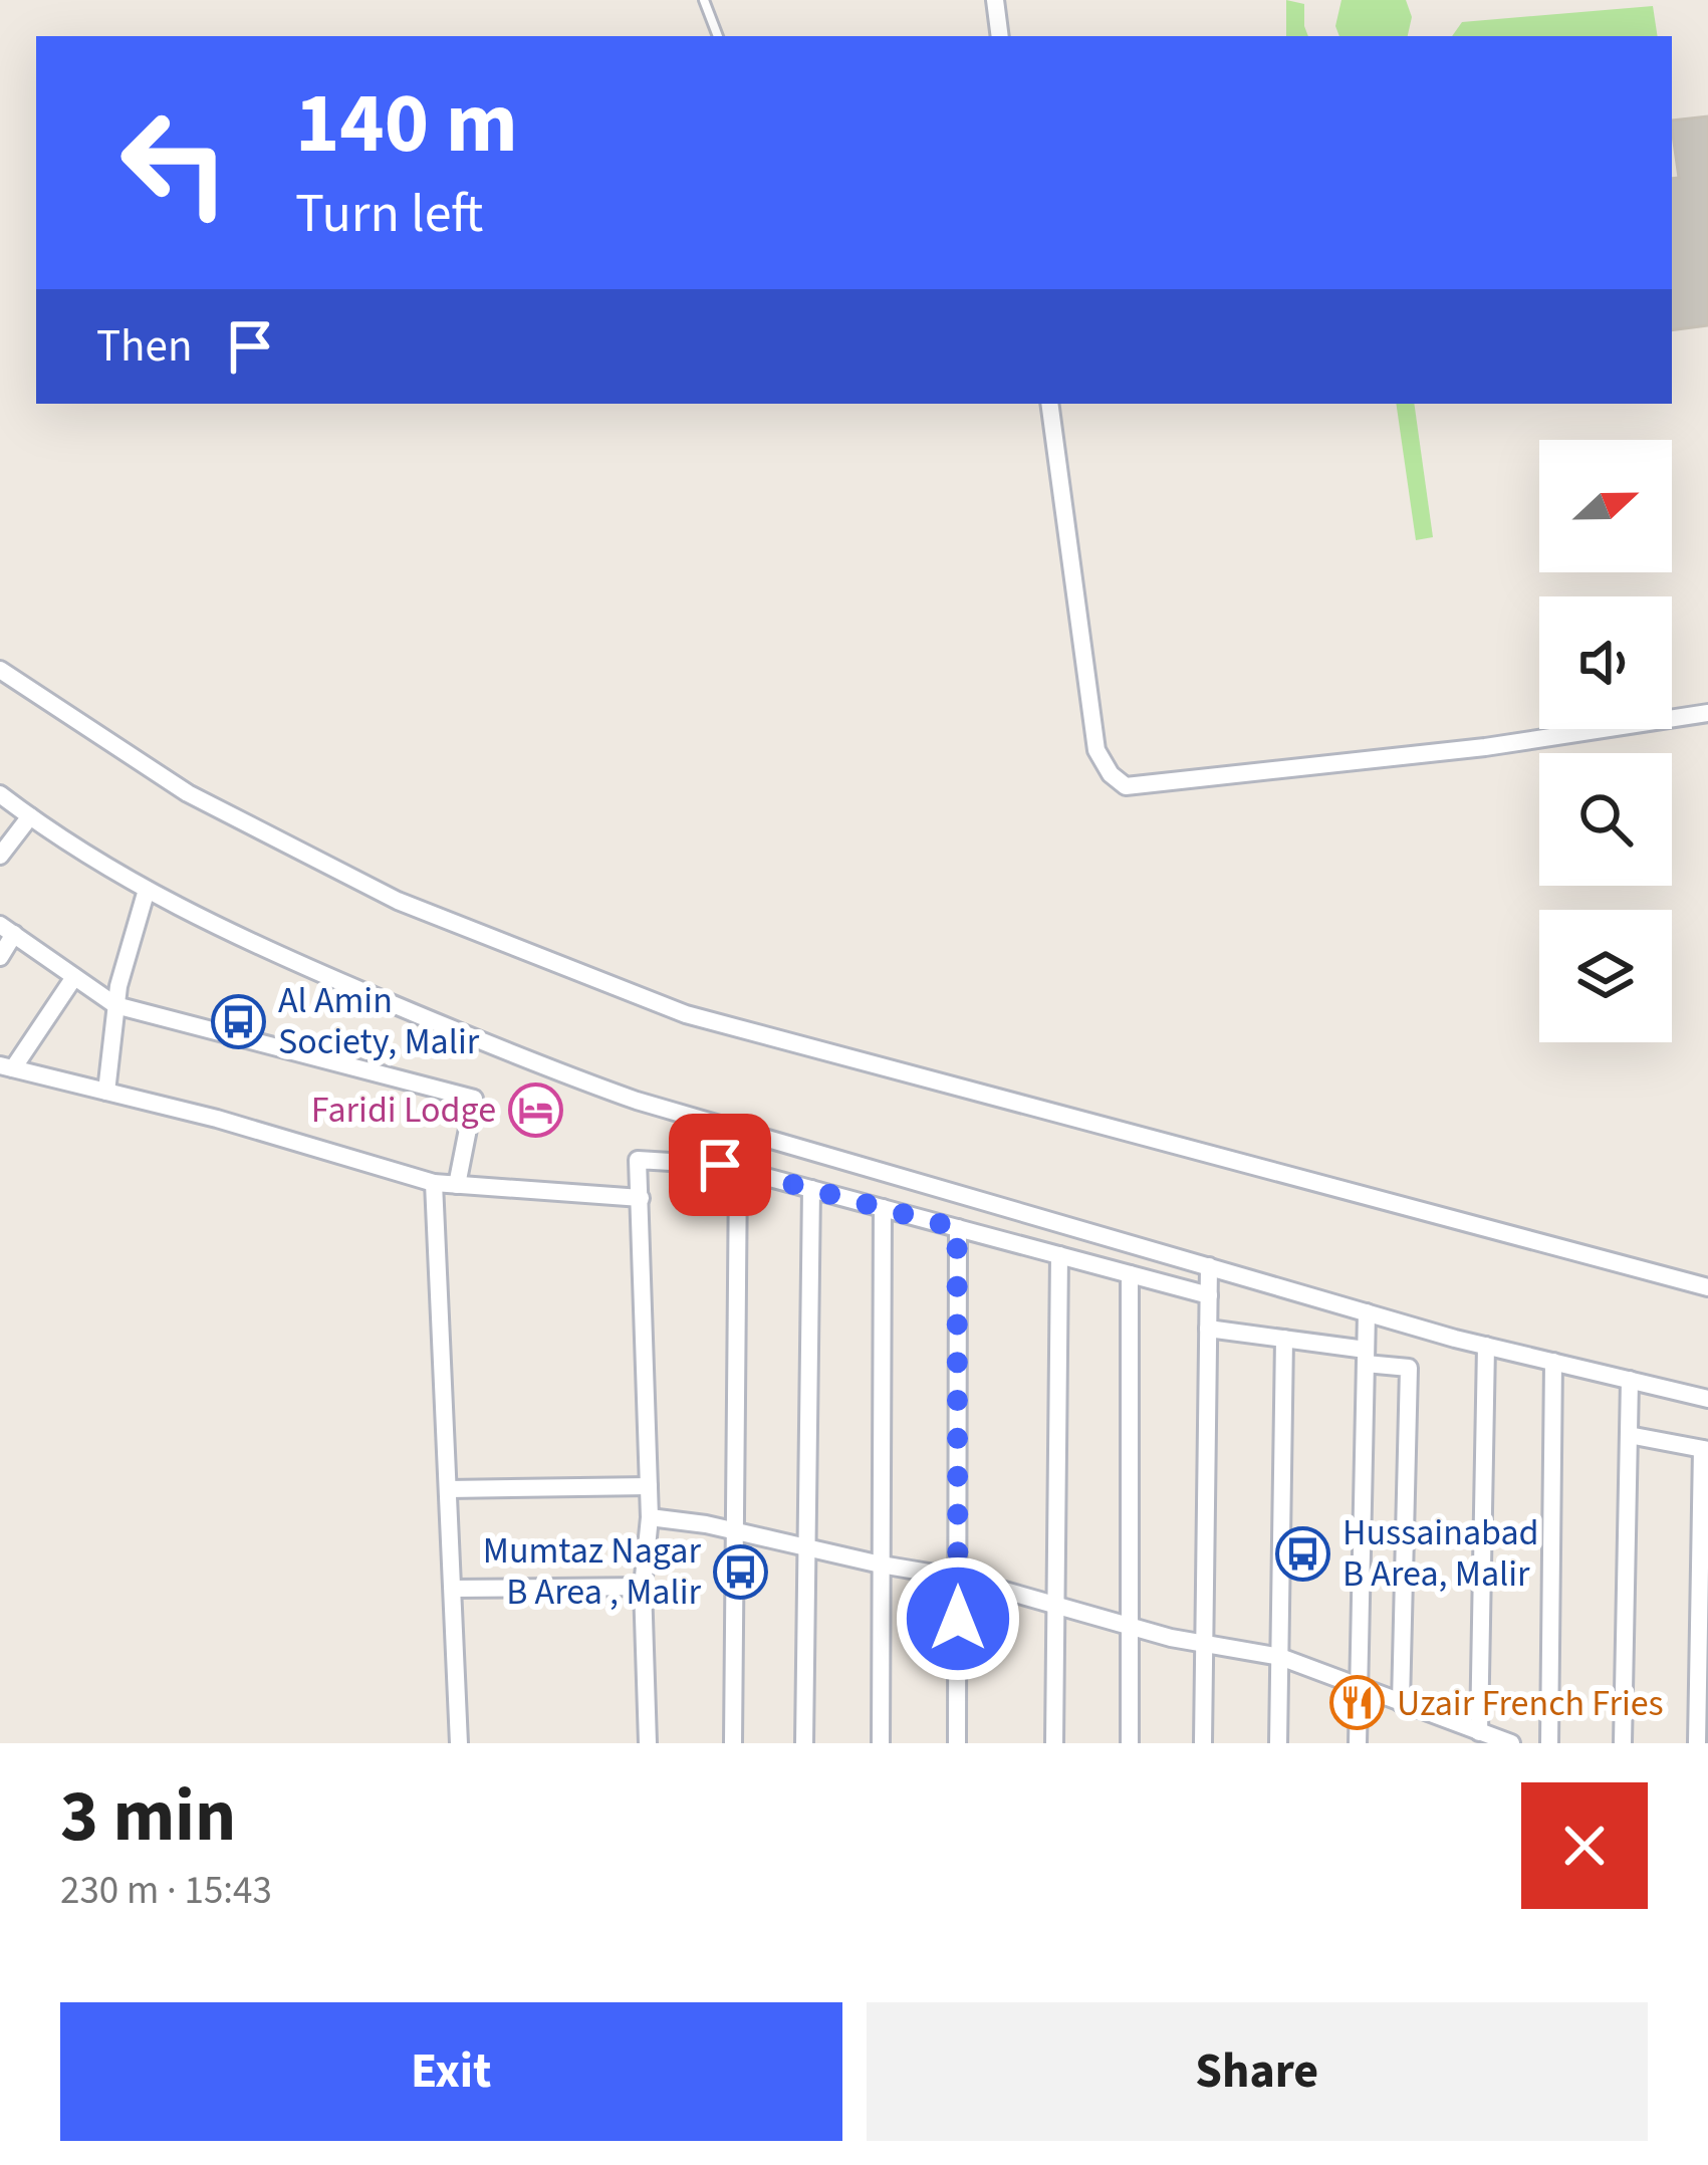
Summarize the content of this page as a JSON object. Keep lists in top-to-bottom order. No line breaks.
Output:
{"places":{"bus stop":["Al Amin Society, Malir","Hussainabad B Area, Malir","Mumtaz Nagar B Area , Malir"],"hotel":["Faridi Lodge"],"restaurant":["Uzair French Fries"]},"north":"right","page":{"turn":["140 m","Turn left"],"then":"Then","heading":["3 min","230 m · 15:43"],"buttons":["Exit","Share"]}}
